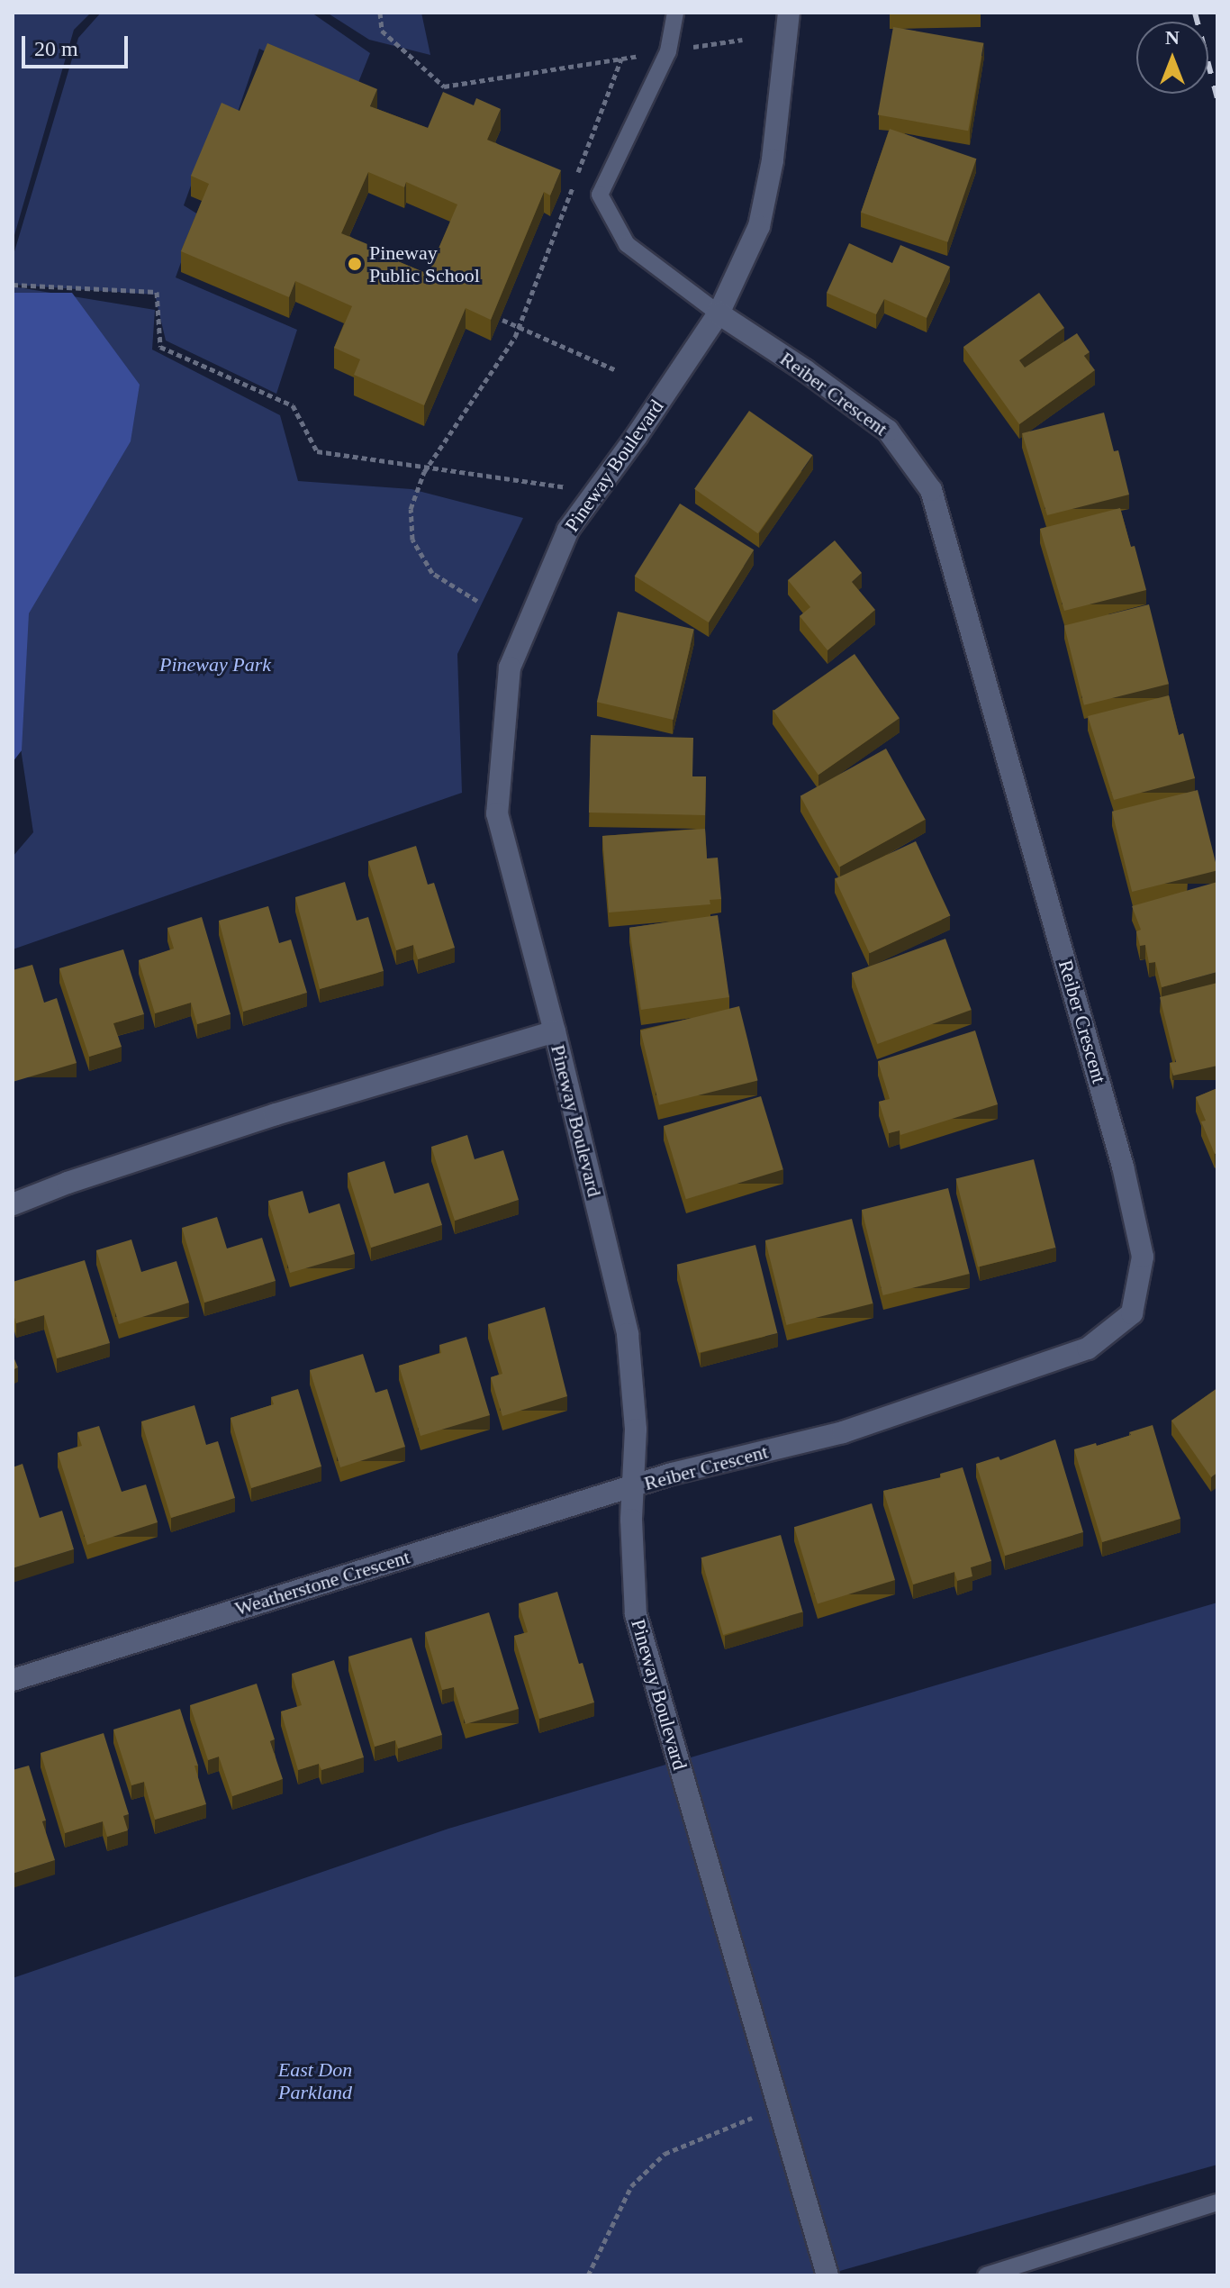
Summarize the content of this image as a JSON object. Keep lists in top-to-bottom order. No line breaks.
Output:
{"streets":{"street":["Reiber Crescent","Pineway Boulevard","Weatherstone Crescent"]},"crossings":[["Reiber Crescent","Pineway Boulevard"],["Reiber Crescent","Weatherstone Crescent"],["Pineway Boulevard","Weatherstone Crescent"]],"parks":["Pineway Park","East Don Parkland"],"places":["Pineway Public School"],"scale_bar":"20 m","north":"top"}
